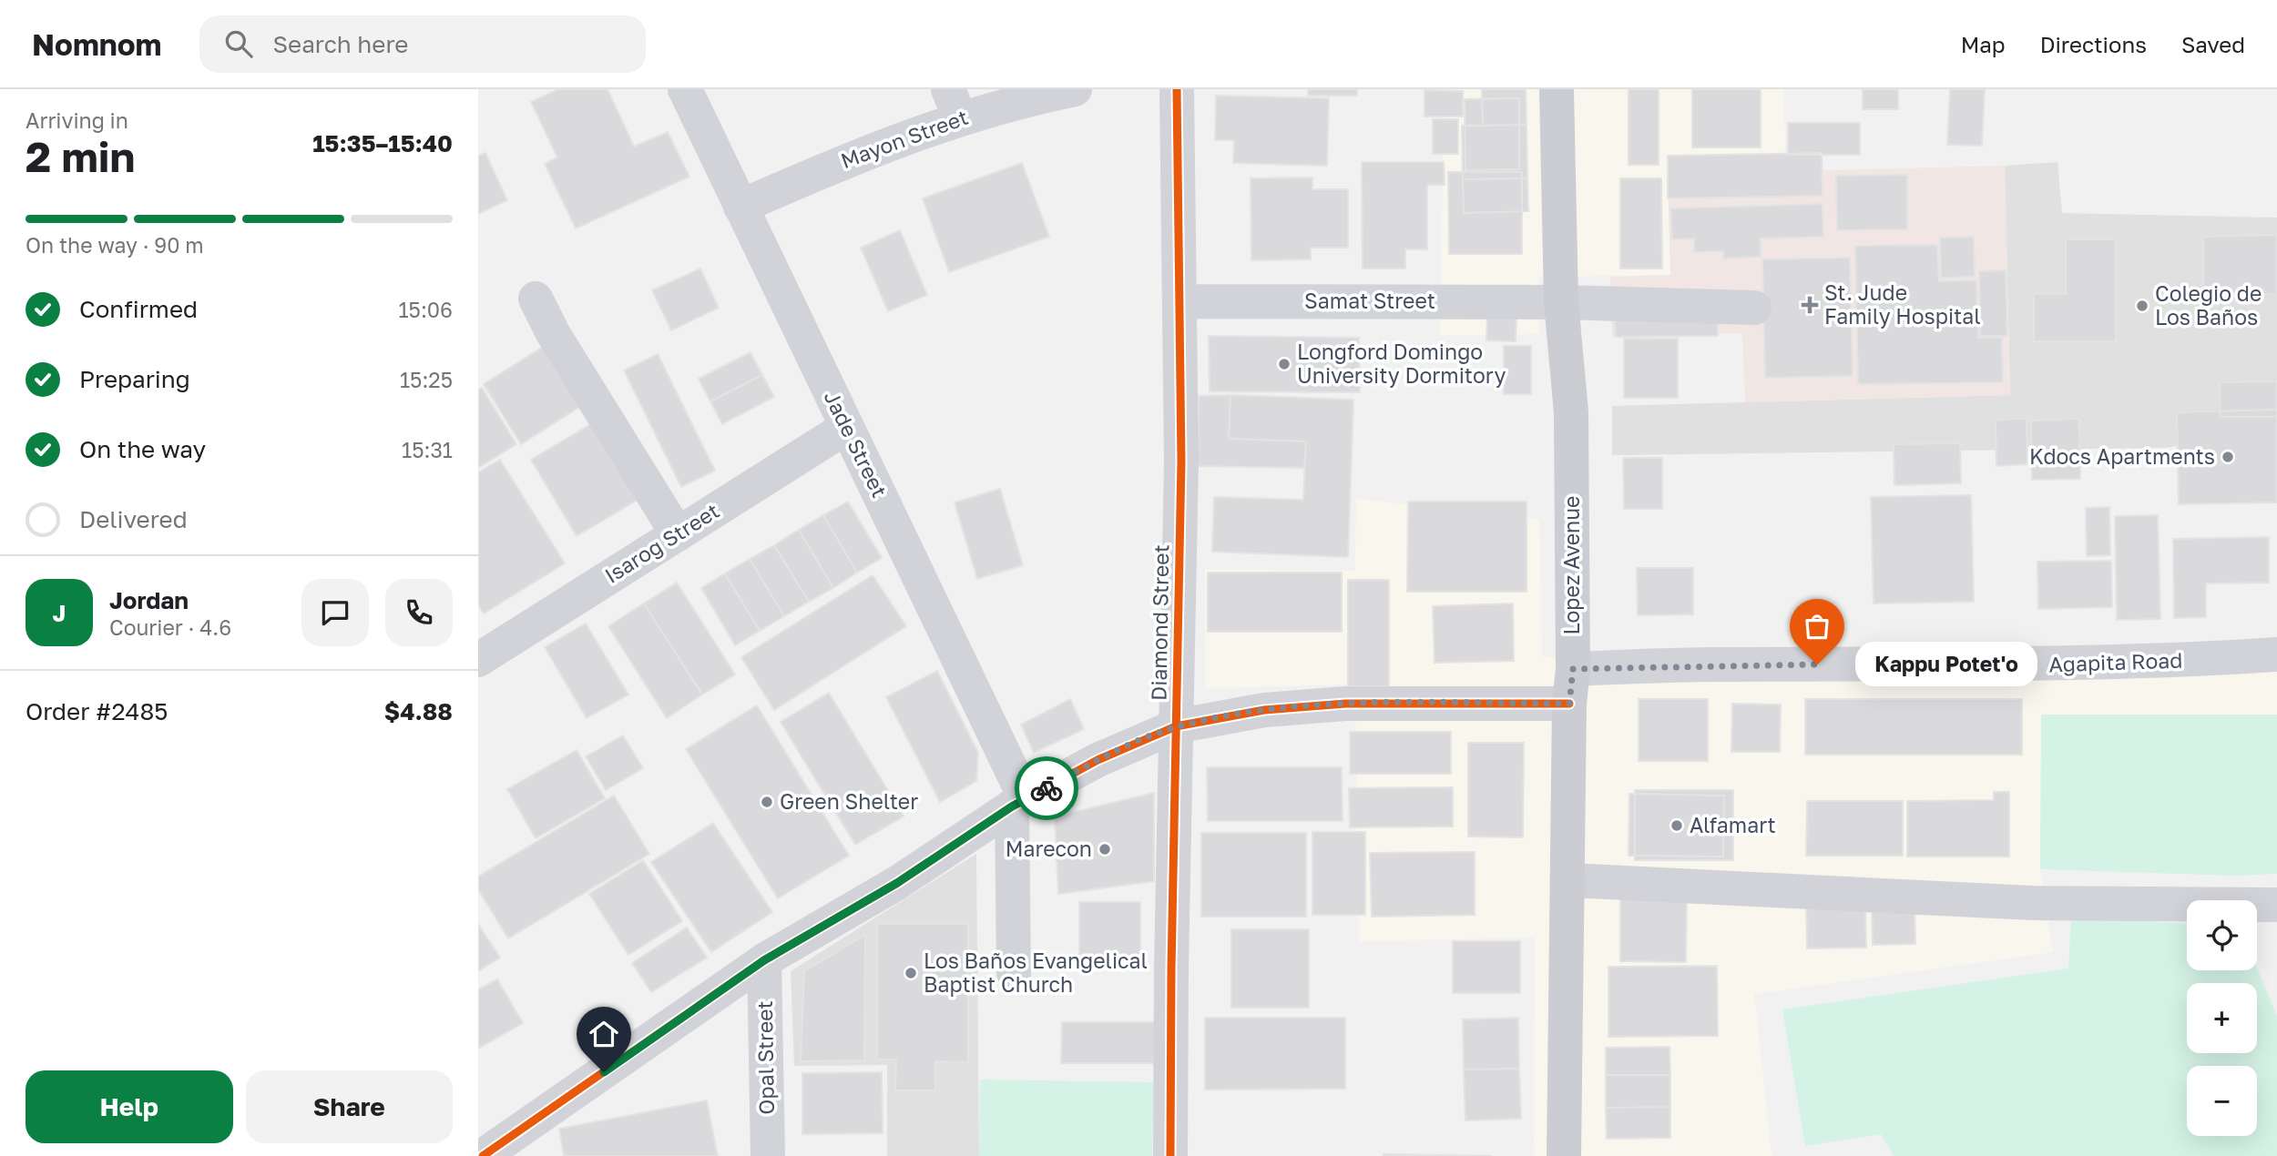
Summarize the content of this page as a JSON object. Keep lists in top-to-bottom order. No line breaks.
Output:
{"streets":{"main road":["Lopez Avenue"],"street":["Mayon Street","Samat Street","Jade Street","Isarog Street","Diamond Street","Agapita Road","Opal Street"]},"crossings":[["Mayon Street","Jade Street"],["Samat Street","Lopez Avenue"],["Samat Street","Diamond Street"],["Jade Street","Isarog Street"],["Lopez Avenue","Agapita Road"]],"places":{"health":["St. Jude Family Hospital"],"other":["Colegio de Los Baños","Longford Domingo University Dormitory","Kdocs Apartments","Kappu Potet'o","Green Shelter","Alfamart","Marecon","Los Baños Evangelical Baptist Church"]},"page":{"header":"Nomnom","search":"Search here","nav":["Map","Directions","Saved"],"heading":["2 min","Arriving in","15:35–15:40"],"panel":["Jordan","Courier · 4.6","Order #2485","$4.88"],"bar":"On the way · 90 m","list":[["Confirmed","15:06"],["Preparing","15:25"],["On the way","15:31"],"Delivered"],"round":"J","bubble":"Kappu Potet'o","map_buttons":["+","−"],"buttons":["Help","Share"]}}
